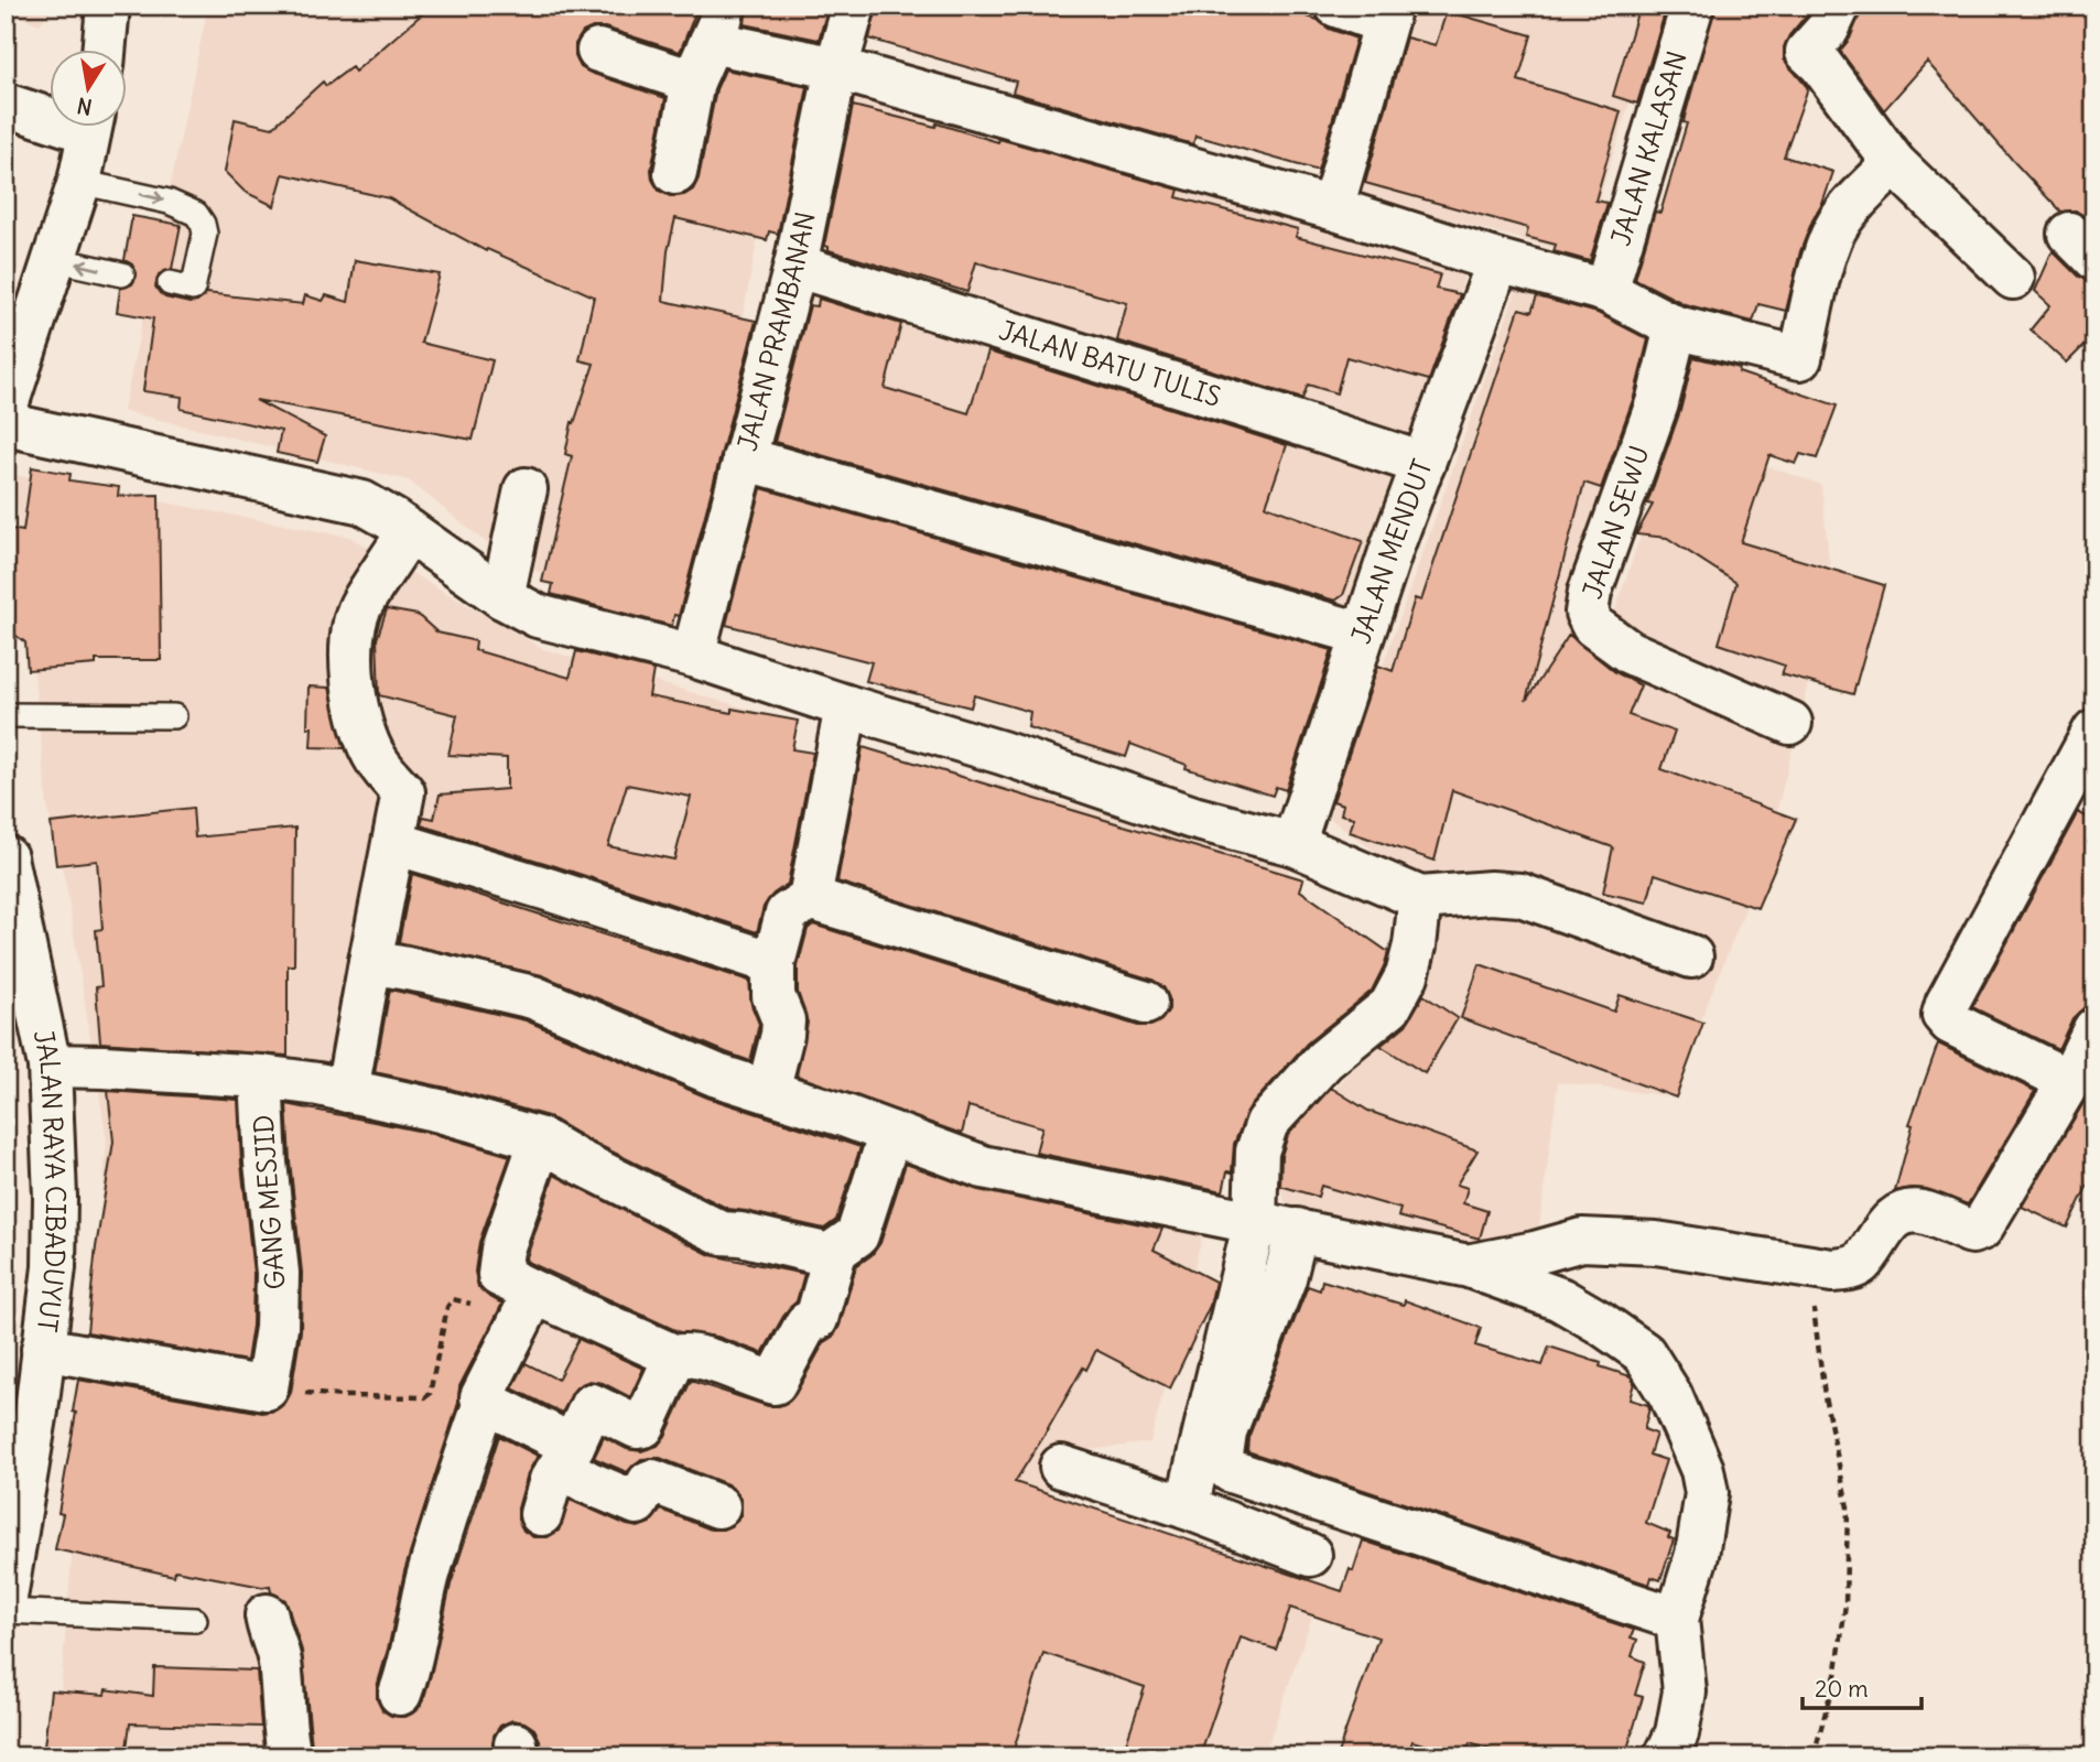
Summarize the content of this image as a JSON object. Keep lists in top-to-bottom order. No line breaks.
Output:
{"streets":{"street":["JALAN KALASAN","JALAN PRAMBANAN","JALAN BATU TULIS","JALAN SEWU","JALAN MENDUT","JALAN RAYA CIBADUYUT","GANG MESJID"]},"crossings":[["JALAN PRAMBANAN","JALAN BATU TULIS"],["JALAN BATU TULIS","JALAN MENDUT"]],"scale_bar":"20 m","north":"bottom"}
